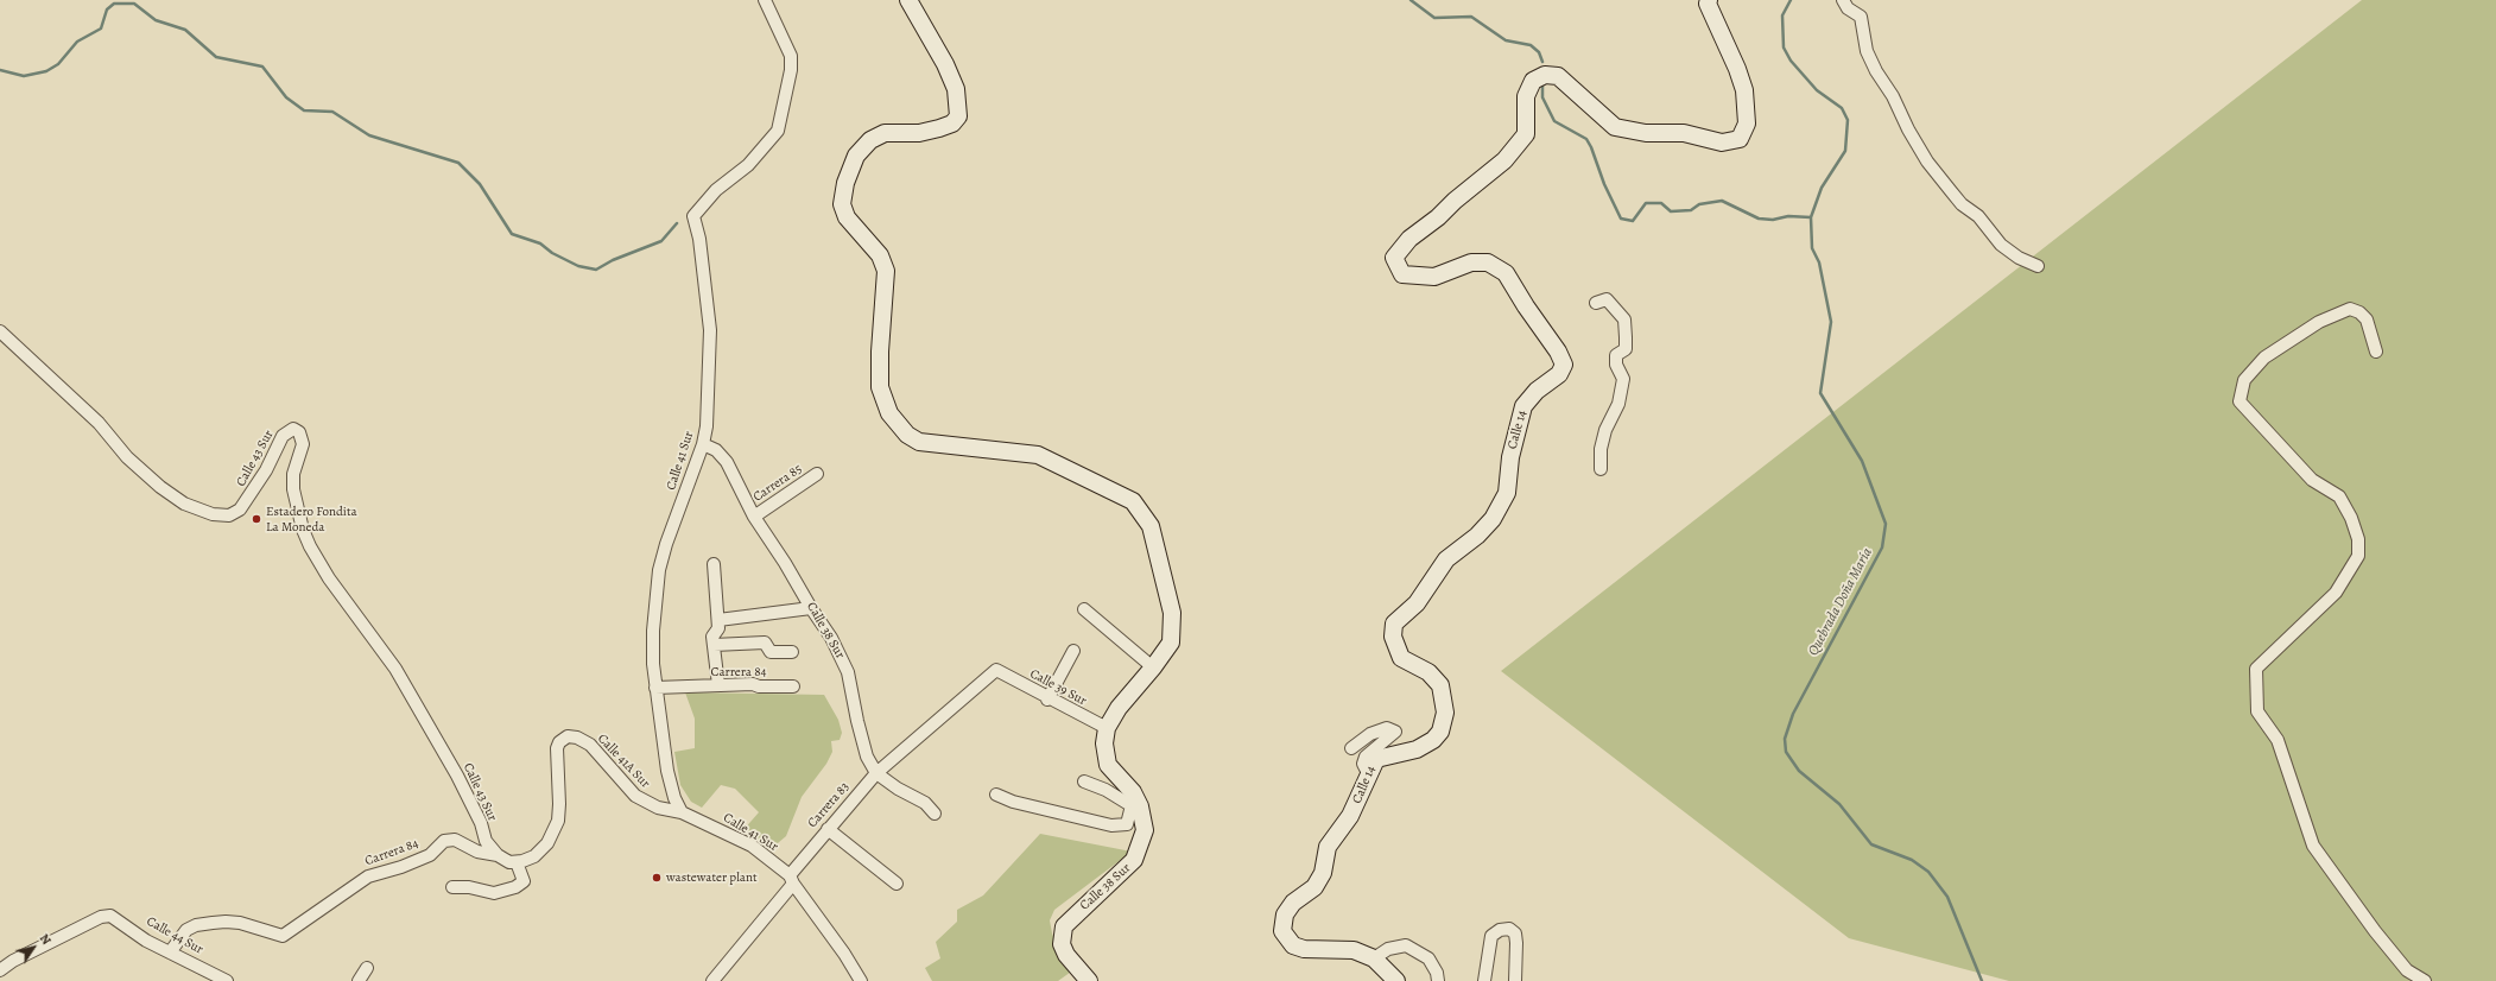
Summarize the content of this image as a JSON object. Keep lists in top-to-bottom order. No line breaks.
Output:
{"streets":{"street":["Calle 14","Calle 43 Sur","Calle 41 Sur","Carrera 85","Calle 38 Sur","Carrera 84","Calle 39 Sur","Calle 41A Sur","Carrera 83","Calle 44 Sur"]},"crossings":[["Calle 43 Sur","Carrera 84"],["Calle 41 Sur","Calle 38 Sur"],["Calle 41 Sur","Carrera 84"],["Calle 41 Sur","Calle 41A Sur"],["Calle 41 Sur","Carrera 83"],["Carrera 85","Calle 38 Sur"],["Calle 38 Sur","Calle 39 Sur"],["Calle 38 Sur","Carrera 83"],["Carrera 84","Calle 41A Sur"],["Carrera 84","Calle 44 Sur"],["Calle 39 Sur","Carrera 83"]],"water":["Quebrada Doña María"],"places":["Estadero Fondita La Moneda","wastewater plant"],"north":"top right"}
